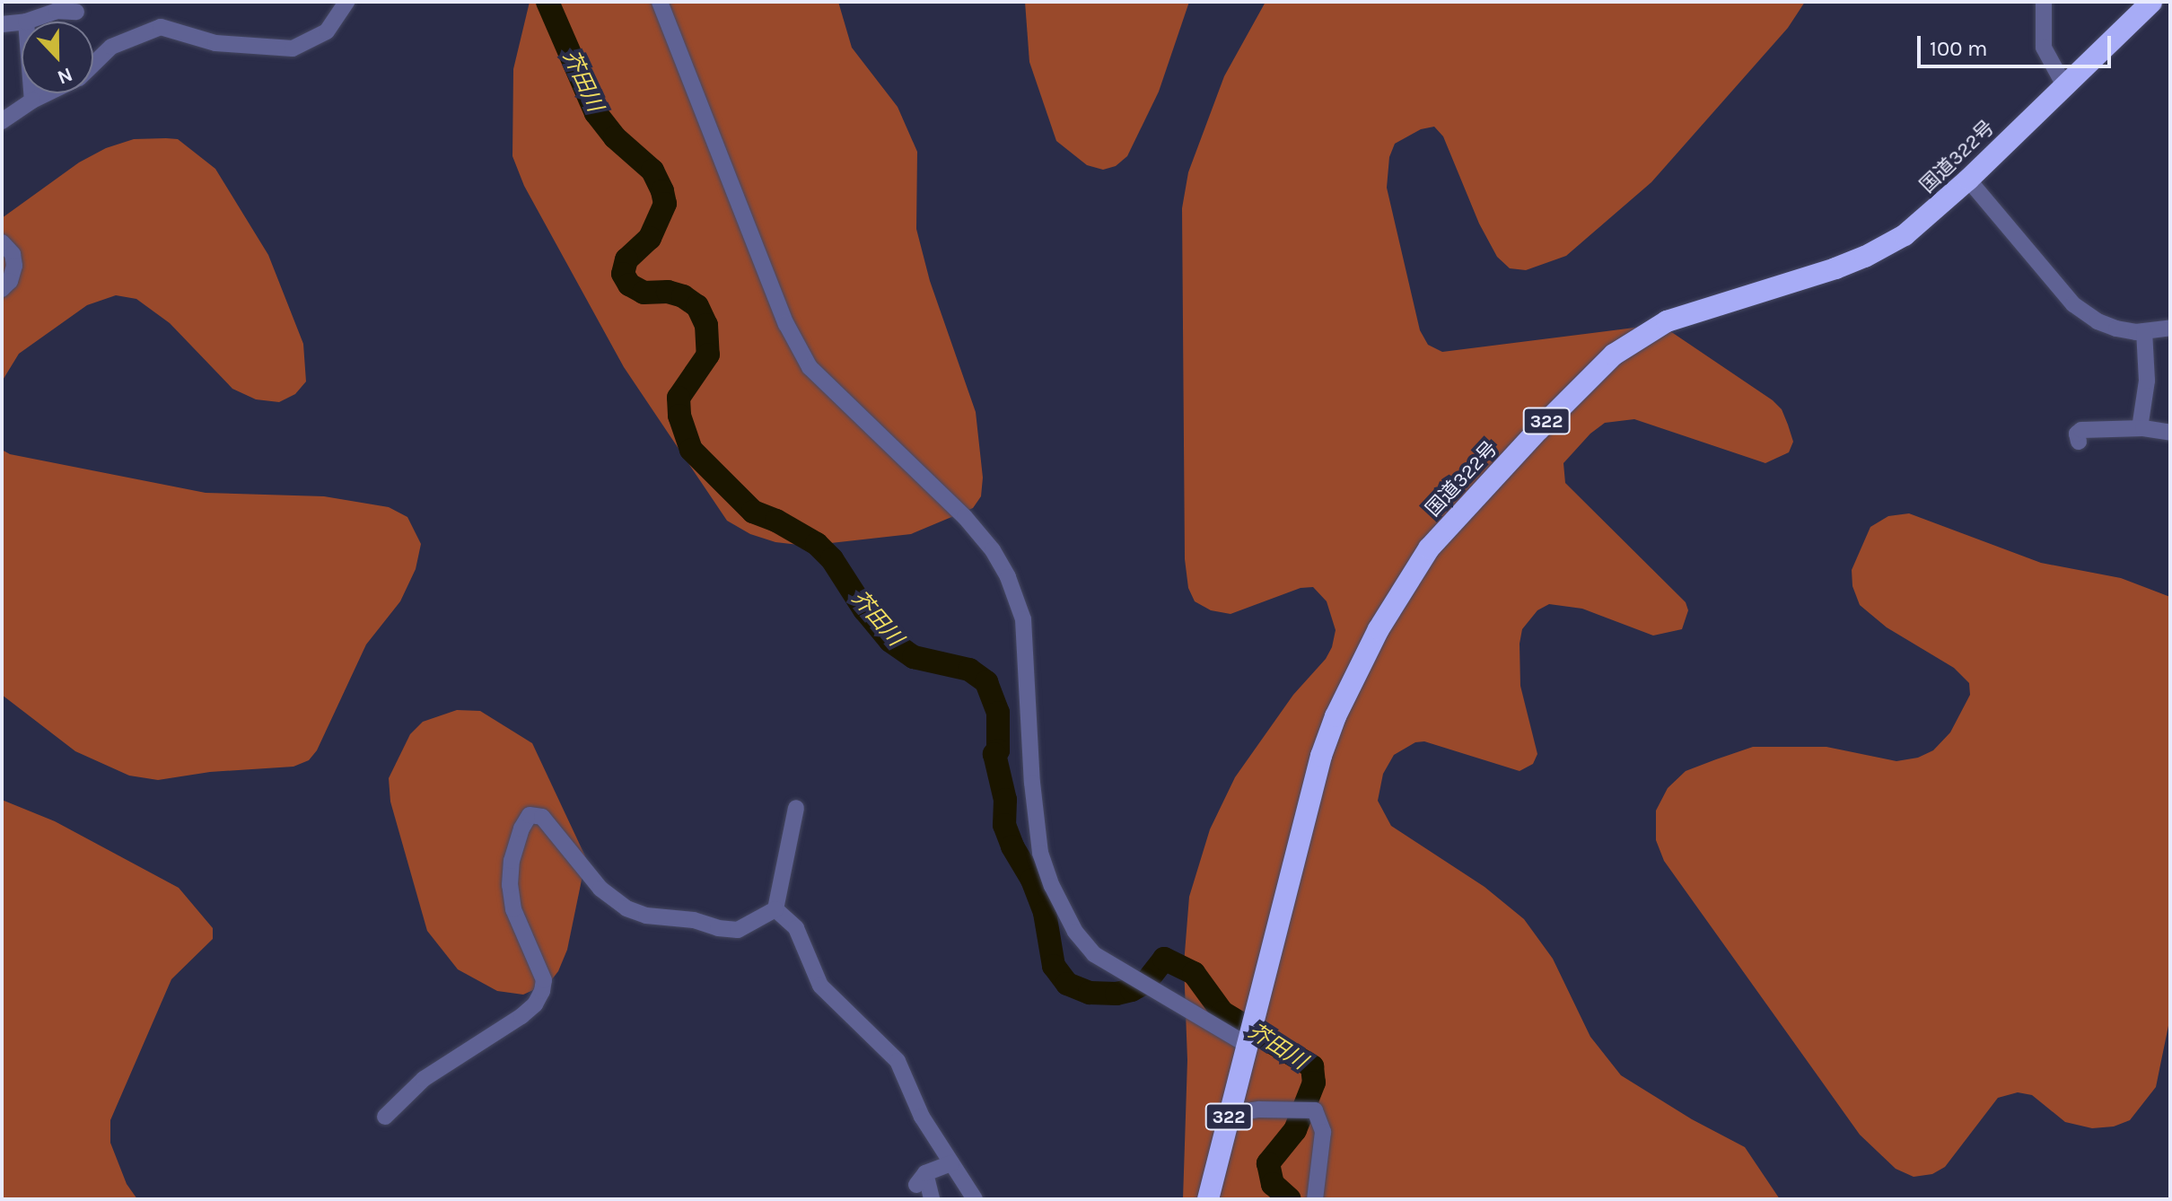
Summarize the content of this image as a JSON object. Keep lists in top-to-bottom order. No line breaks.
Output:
{"streets":{"highway":["国道322号","322"]},"water":["芥田川"],"scale_bar":"100 m","north":"bottom"}
